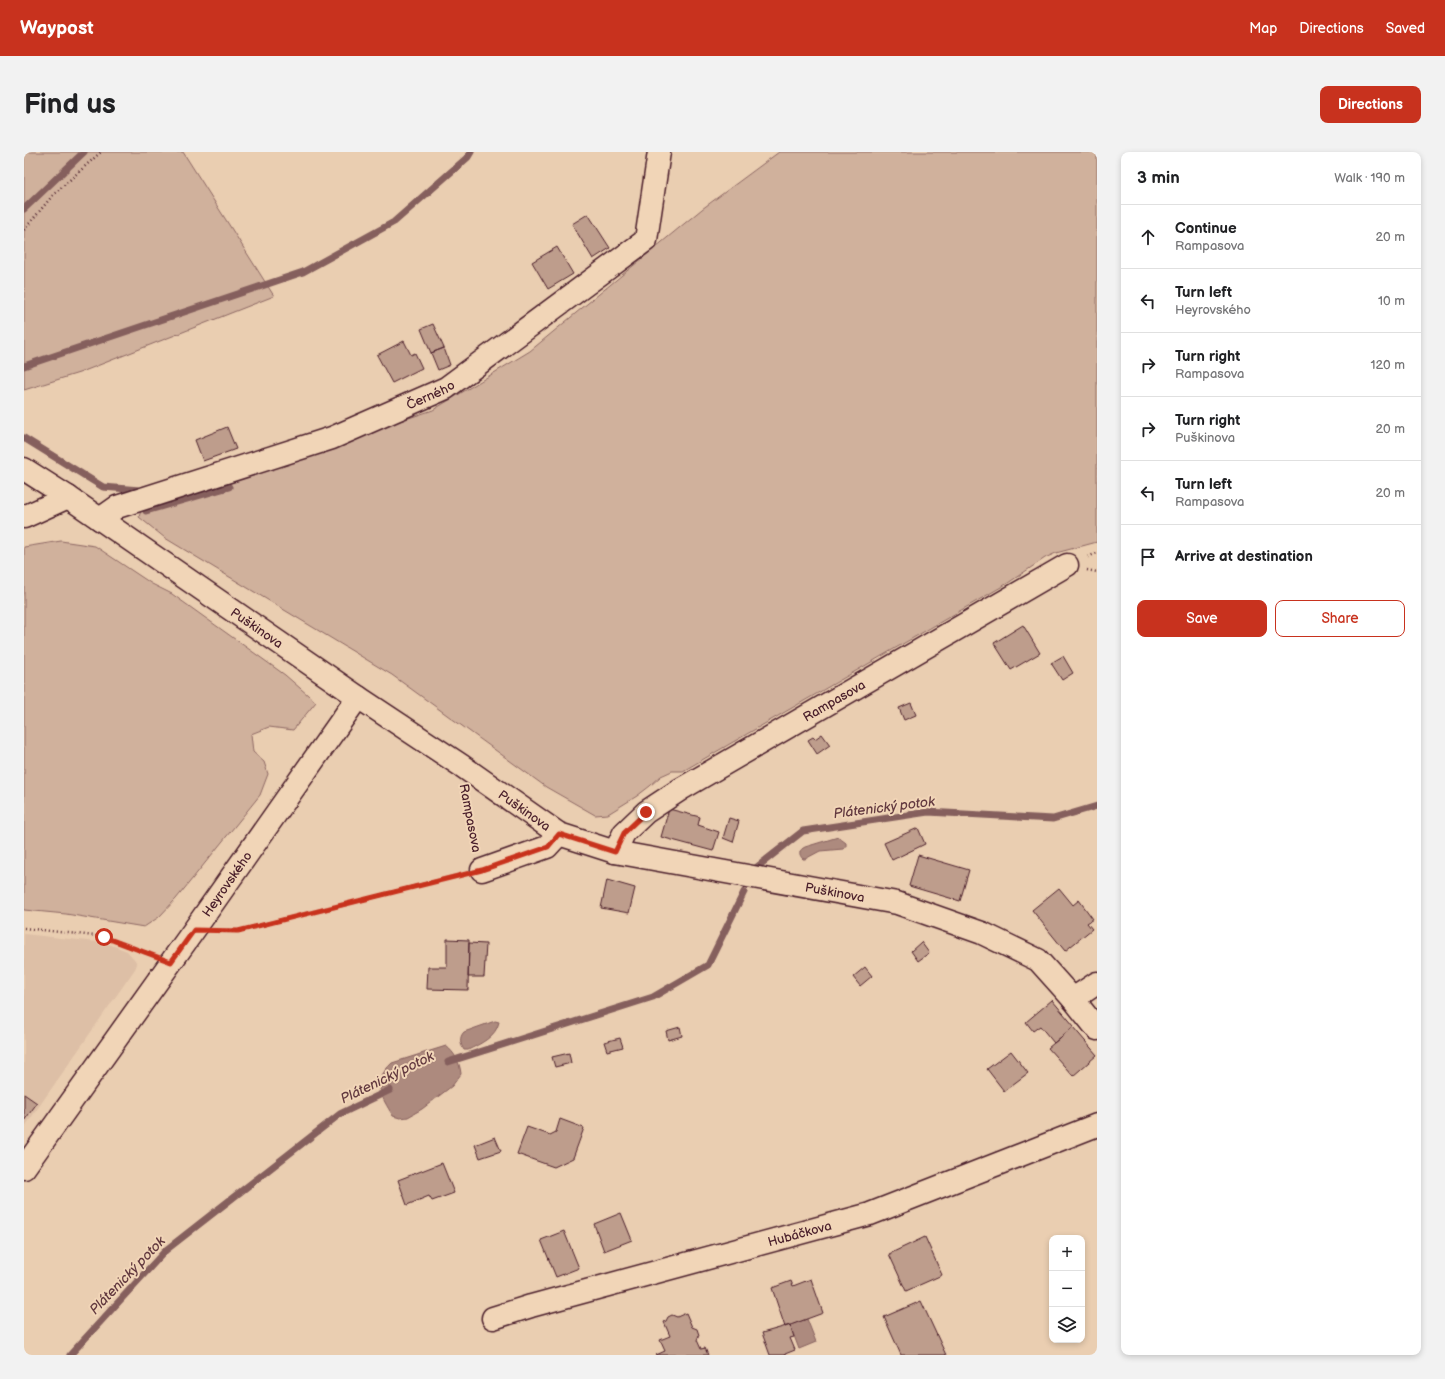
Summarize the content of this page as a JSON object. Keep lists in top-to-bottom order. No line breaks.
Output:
{"streets":{"street":["Černého","Puškinova","Rampasova","Heyrovského","Hubáčkova"]},"crossings":[["Černého","Puškinova"],["Puškinova","Rampasova"],["Puškinova","Heyrovského"],["Rampasova","Heyrovského"]],"water":["Plátenický potok"],"page":{"header":"Waypost","nav":["Map","Directions","Saved"],"buttons":["Directions",["Save","Share"]],"title":"Find us","heading":["3 min","Walk · 190 m"],"list":[["Continue","Rampasova","20 m"],["Turn left","Heyrovského","10 m"],["Turn right","Rampasova","120 m"],["Turn right","Puškinova","20 m"],["Turn left","Rampasova","20 m"],"Arrive at destination"],"map_buttons":["+","−"]}}
